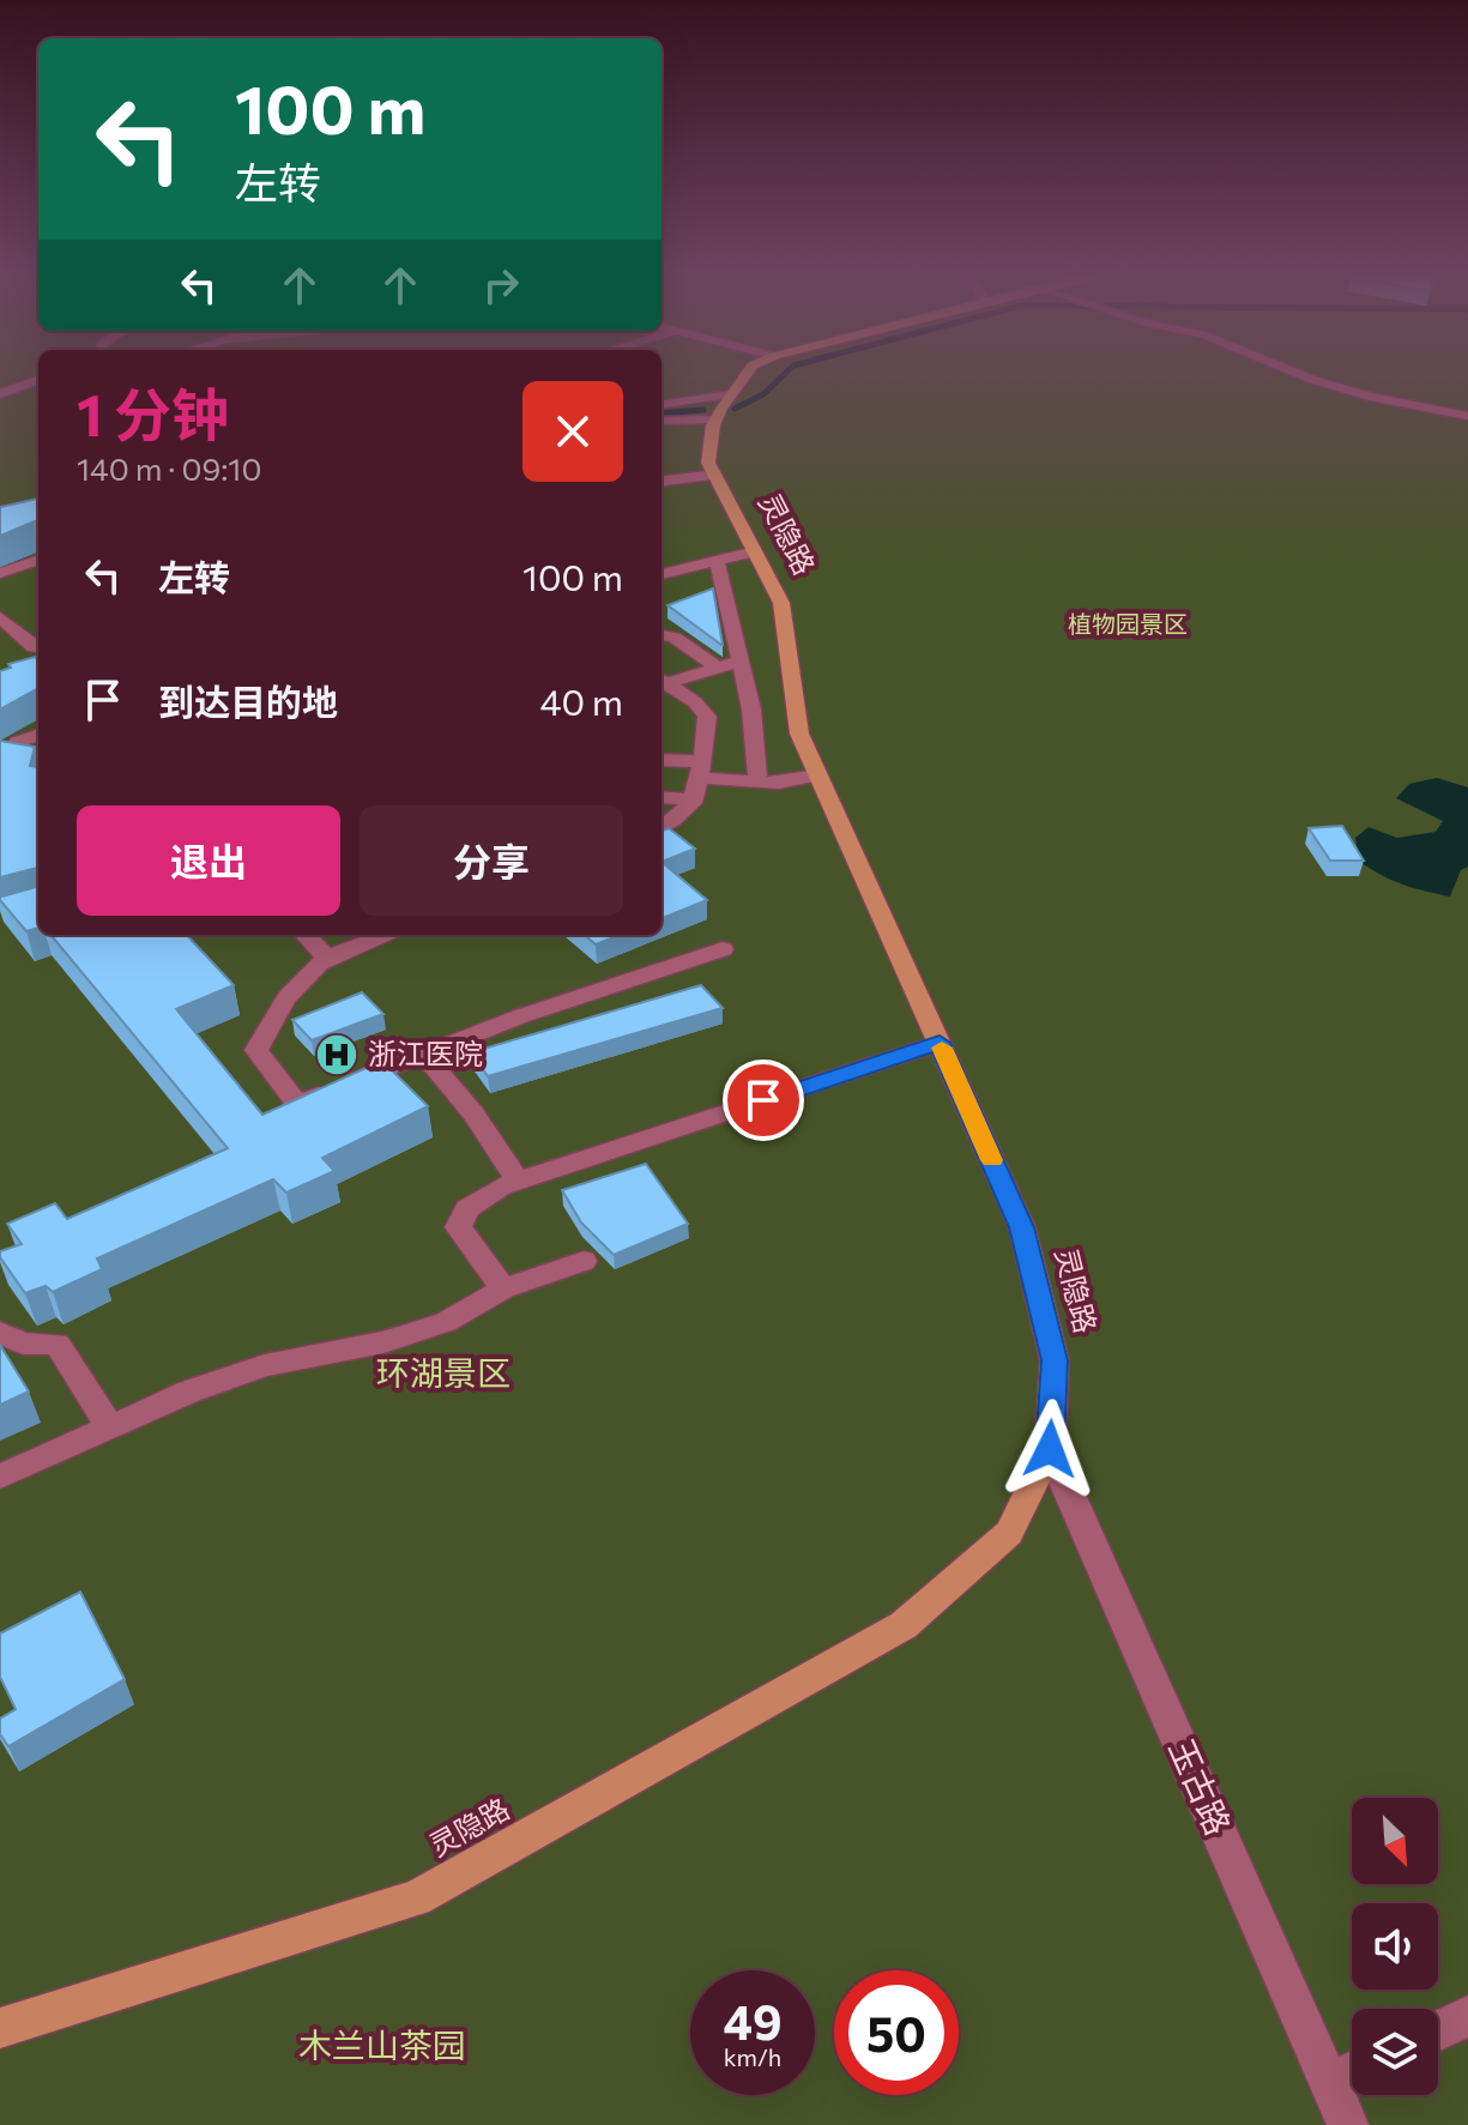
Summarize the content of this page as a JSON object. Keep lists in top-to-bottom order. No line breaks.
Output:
{"streets":{"main road":["灵隐路"],"street":["玉古路"]},"crossings":[["灵隐路","玉古路"]],"parks":["植物园景区","环湖景区","木兰山茶园"],"places":{"hospital":["浙江医院"]},"north":"bottom right","page":{"turn":["100 m","左转"],"heading":["1 分钟","140 m · 09:10"],"list":[{"name":"左转","value":"100 m"},{"name":"到达目的地","value":"40 m"}],"buttons":["退出","分享"],"speed":"49 km/h","limit":"50"}}
